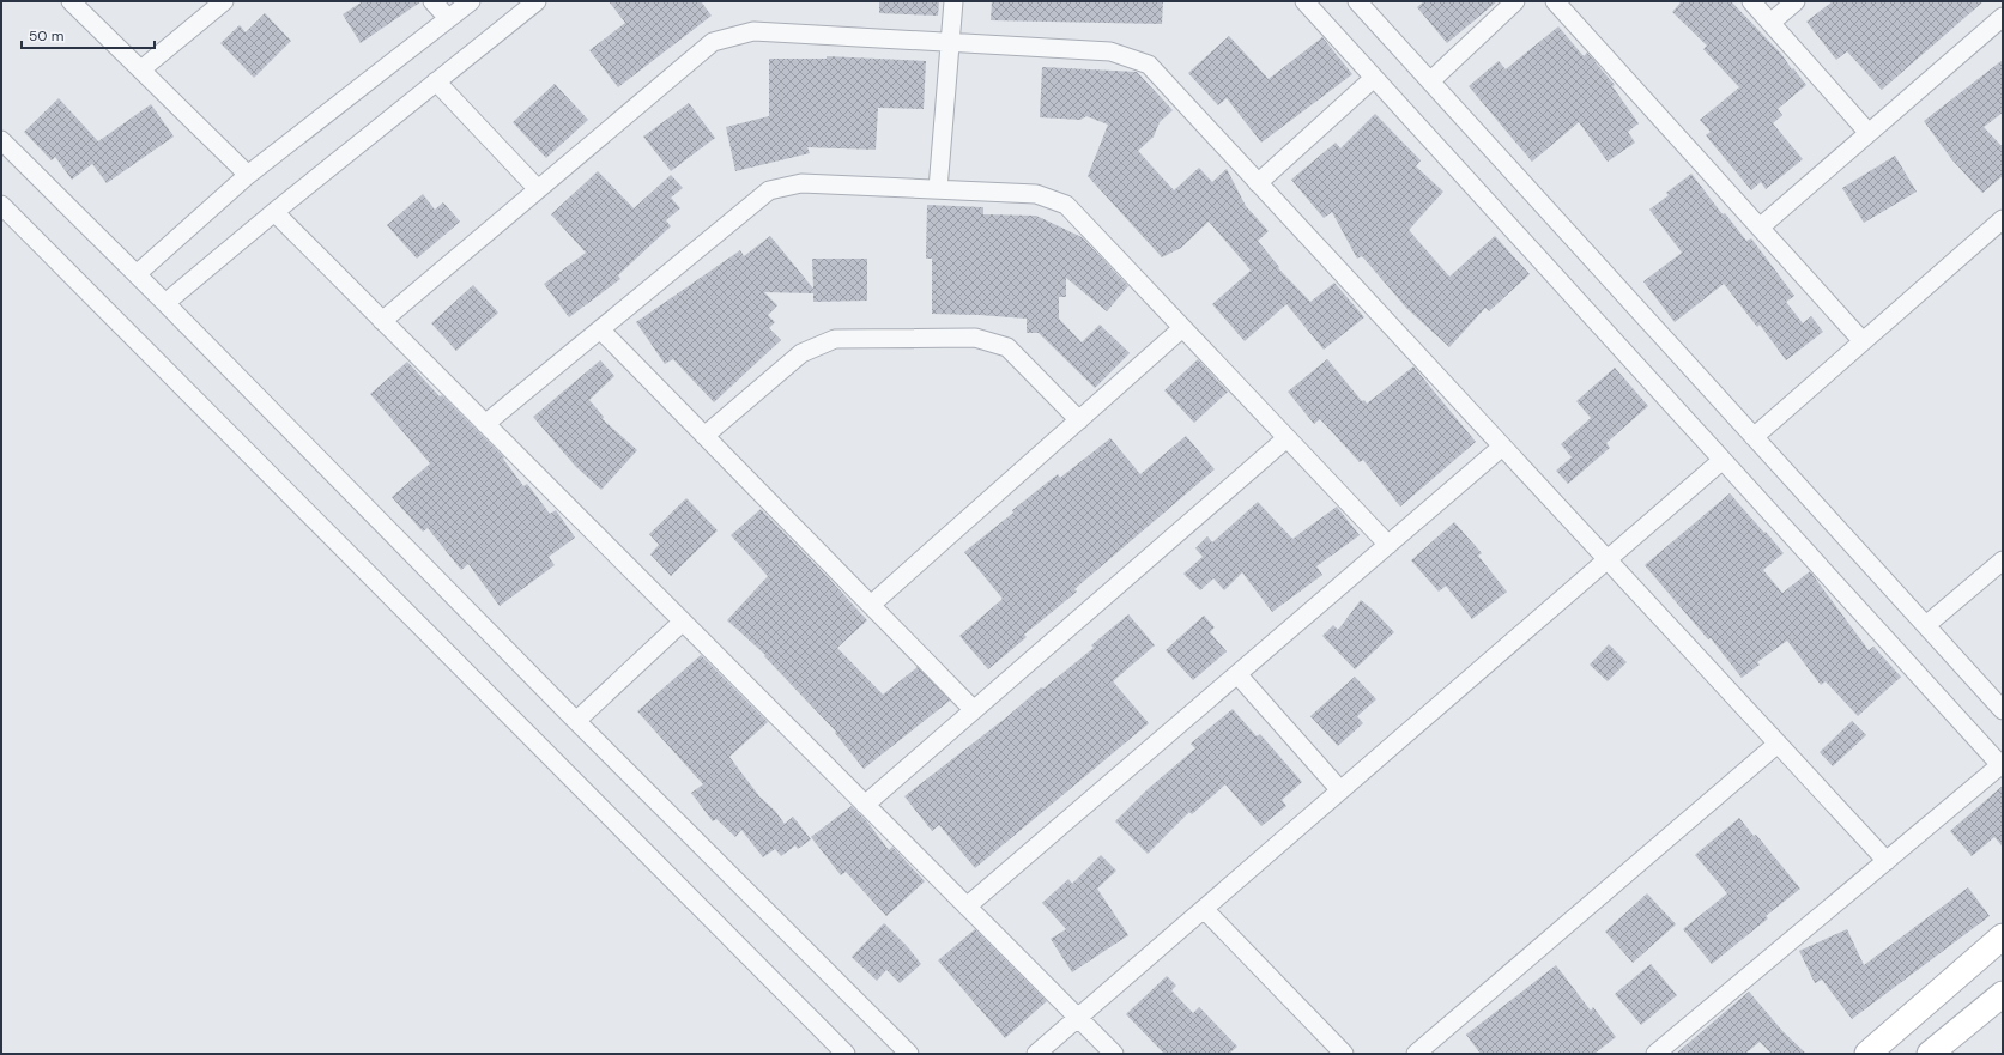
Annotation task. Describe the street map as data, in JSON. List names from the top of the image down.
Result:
{
  "scale_bar": "50 m"
}
